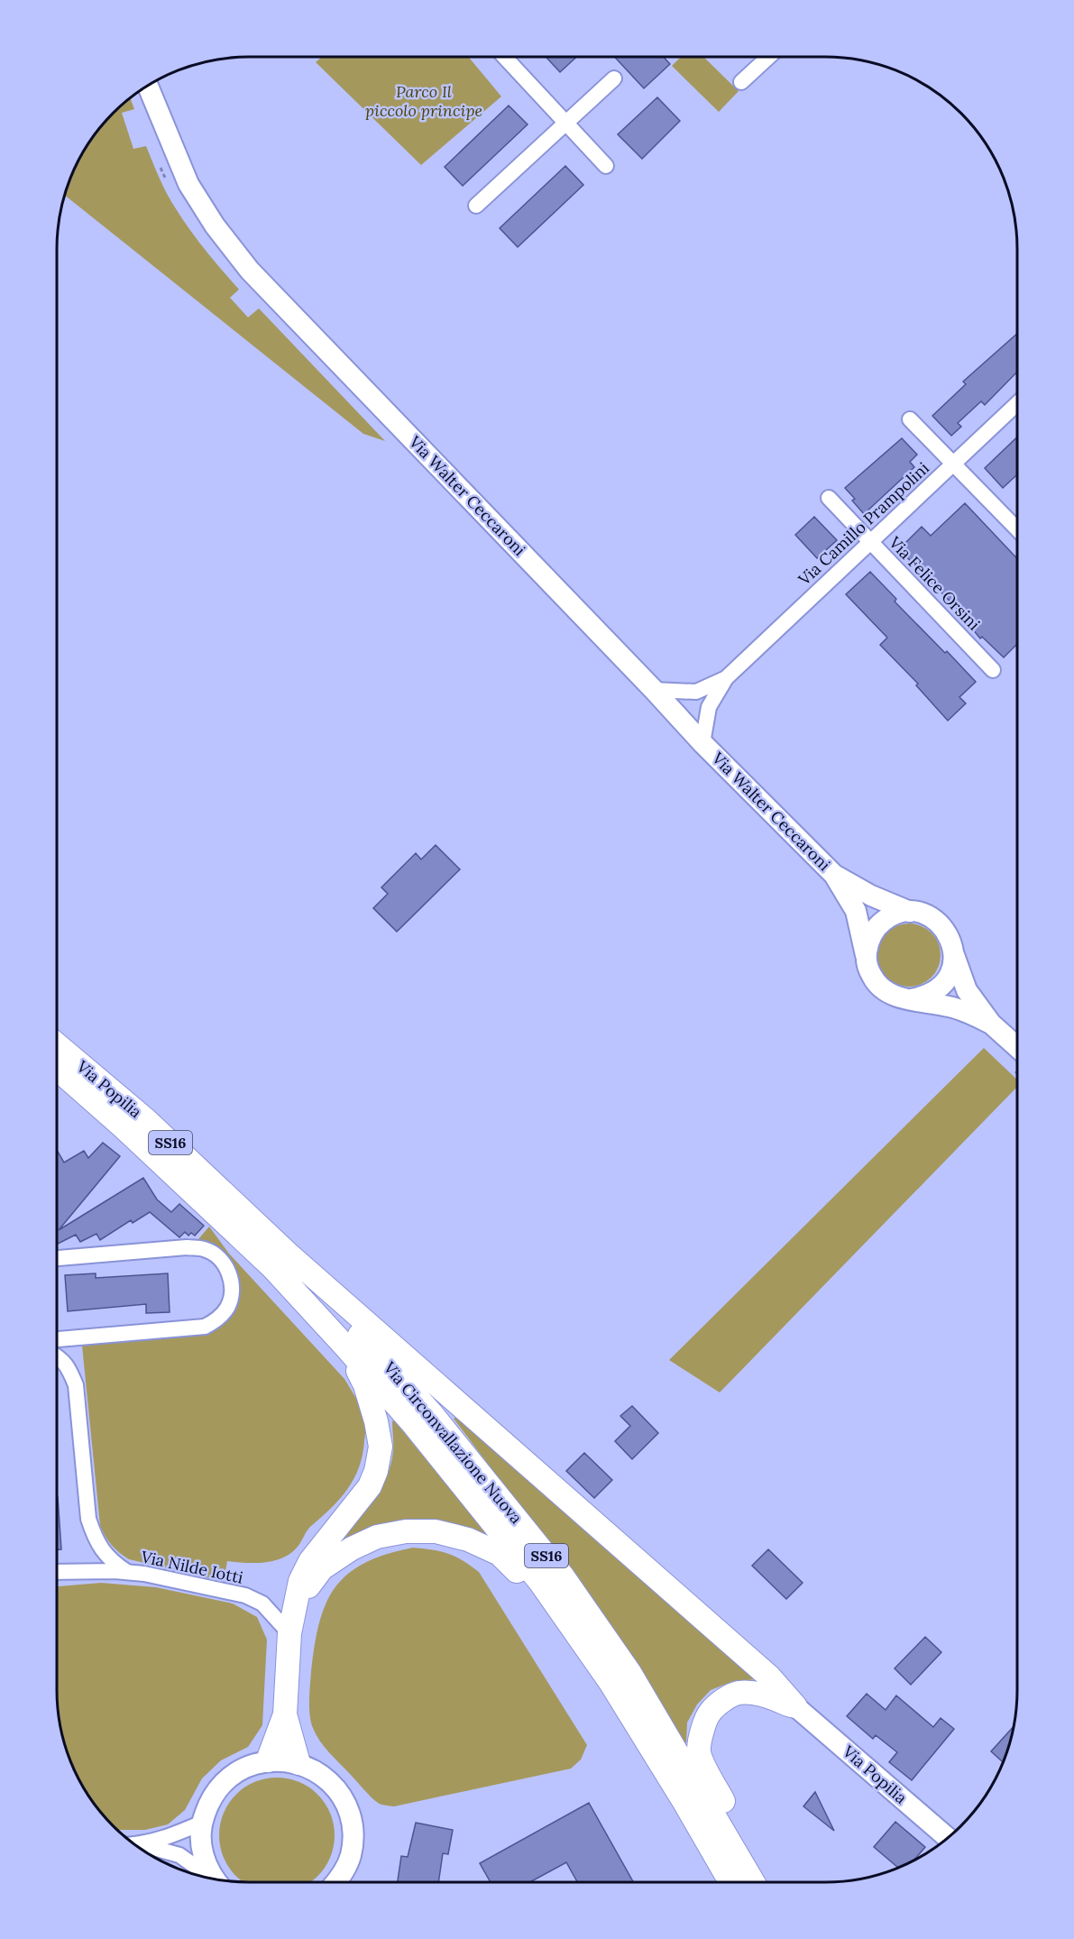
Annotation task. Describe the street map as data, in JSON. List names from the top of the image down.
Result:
{
  "streets": {
    "main road": ["Via Popilia", "SS16", "Via Circonvallazione Nuova"],
    "street": [
      "Via Walter Ceccaroni",
      "Via Camillo Prampolini",
      "Via Felice Orsini",
      "Via Nilde Iotti"
    ]
  },
  "crossings": [
    ["Via Walter Ceccaroni", "Via Camillo Prampolini"],
    ["Via Camillo Prampolini", "Via Felice Orsini"],
    ["Via Popilia", "Via Circonvallazione Nuova"]
  ],
  "parks": ["Parco Il piccolo principe"]
}
